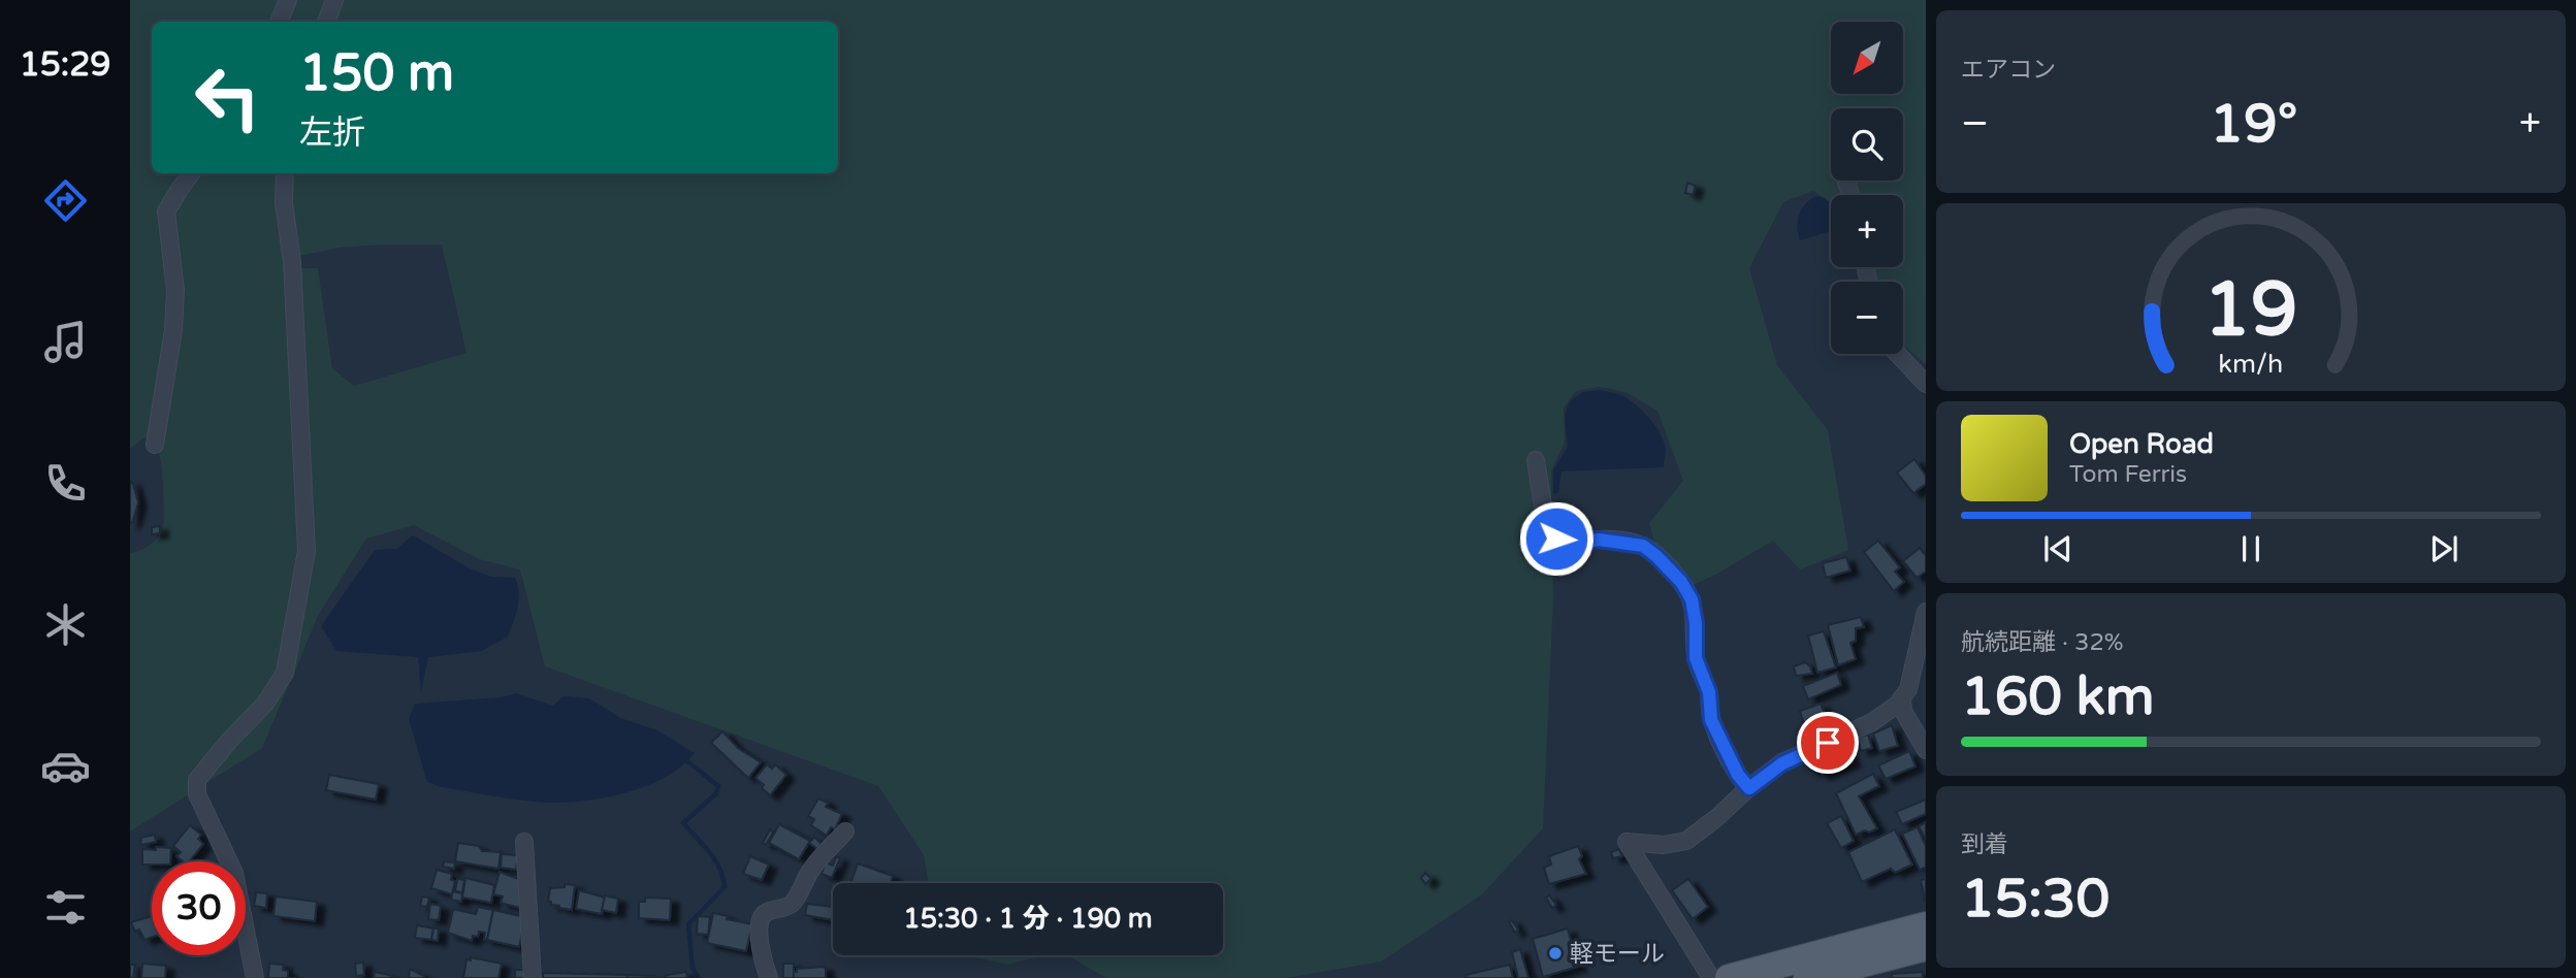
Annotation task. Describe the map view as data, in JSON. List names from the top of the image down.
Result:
{
  "places": ["軽モール"],
  "north": "bottom left",
  "page": {
    "tabs": "15:29",
    "tile": [
      "エアコン",
      ["航続距離 · 32%", "160 km"],
      ["到着", "15:30"]
    ],
    "map_buttons": ["+", "−"],
    "turn": ["150 m", "左折"],
    "heat": ["−", "19°", "+"],
    "song": ["Open Road", "Tom Ferris"],
    "limit": "30",
    "trip": "15:30 · 1 分 · 190 m",
    "gauge": ["19", "km/h"]
  }
}
